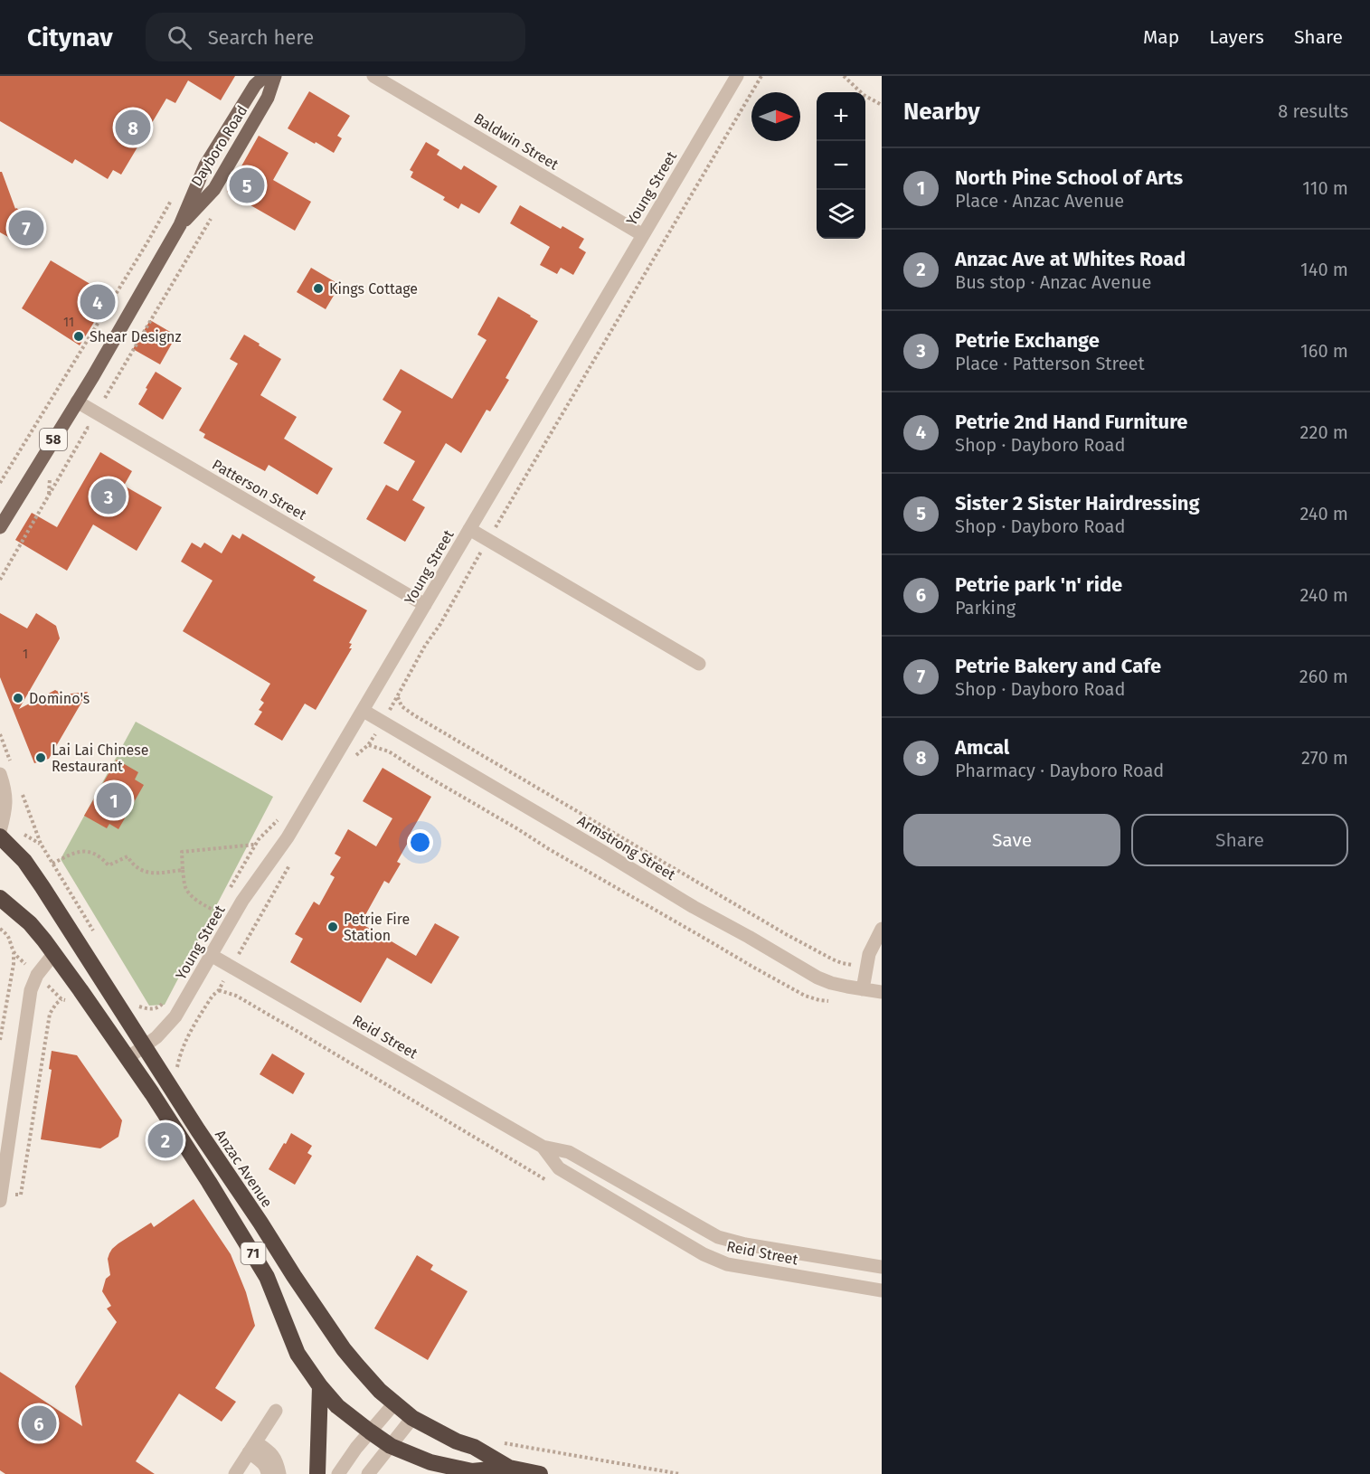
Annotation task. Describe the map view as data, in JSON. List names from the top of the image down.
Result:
{
  "streets": {
    "highway": ["Anzac Avenue", "71"],
    "main road": ["Dayboro Road", "58"],
    "street": [
      "Baldwin Street",
      "Young Street",
      "Patterson Street",
      "Armstrong Street",
      "Reid Street"
    ]
  },
  "crossings": [
    ["Baldwin Street", "Young Street"],
    ["Dayboro Road", "Patterson Street"],
    ["Young Street", "Patterson Street"],
    ["Young Street", "Armstrong Street"],
    ["Young Street", "Reid Street"],
    ["Young Street", "Anzac Avenue"]
  ],
  "places": [
    "Kings Cottage",
    "Shear Designz",
    "Domino's",
    "Lai Lai Chinese Restaurant",
    "Petrie Fire Station"
  ],
  "house_numbers": ["11", "1"],
  "north": "right",
  "page": {
    "header": "Citynav",
    "search": "Search here",
    "nav": ["Map", "Layers", "Share"],
    "heading": ["Nearby", "8 results"],
    "map_buttons": ["+", "−"],
    "pins": [
      "8",
      "5",
      "7",
      "4",
      "3",
      "1",
      "2",
      "6"
    ],
    "list": [
      {
        "mark": "1",
        "name": "North Pine School of Arts",
        "note": "Place · Anzac Avenue",
        "value": "110 m"
      },
      {
        "mark": "2",
        "name": "Anzac Ave at Whites Road",
        "note": "Bus stop · Anzac Avenue",
        "value": "140 m"
      },
      {
        "mark": "3",
        "name": "Petrie Exchange",
        "note": "Place · Patterson Street",
        "value": "160 m"
      },
      {
        "mark": "4",
        "name": "Petrie 2nd Hand Furniture",
        "note": "Shop · Dayboro Road",
        "value": "220 m"
      },
      {
        "mark": "5",
        "name": "Sister 2 Sister Hairdressing",
        "note": "Shop · Dayboro Road",
        "value": "240 m"
      },
      {
        "mark": "6",
        "name": "Petrie park 'n' ride",
        "note": "Parking",
        "value": "240 m"
      },
      {
        "mark": "7",
        "name": "Petrie Bakery and Cafe",
        "note": "Shop · Dayboro Road",
        "value": "260 m"
      },
      {
        "mark": "8",
        "name": "Amcal",
        "note": "Pharmacy · Dayboro Road",
        "value": "270 m"
      }
    ],
    "buttons": ["Save", "Share"]
  }
}
